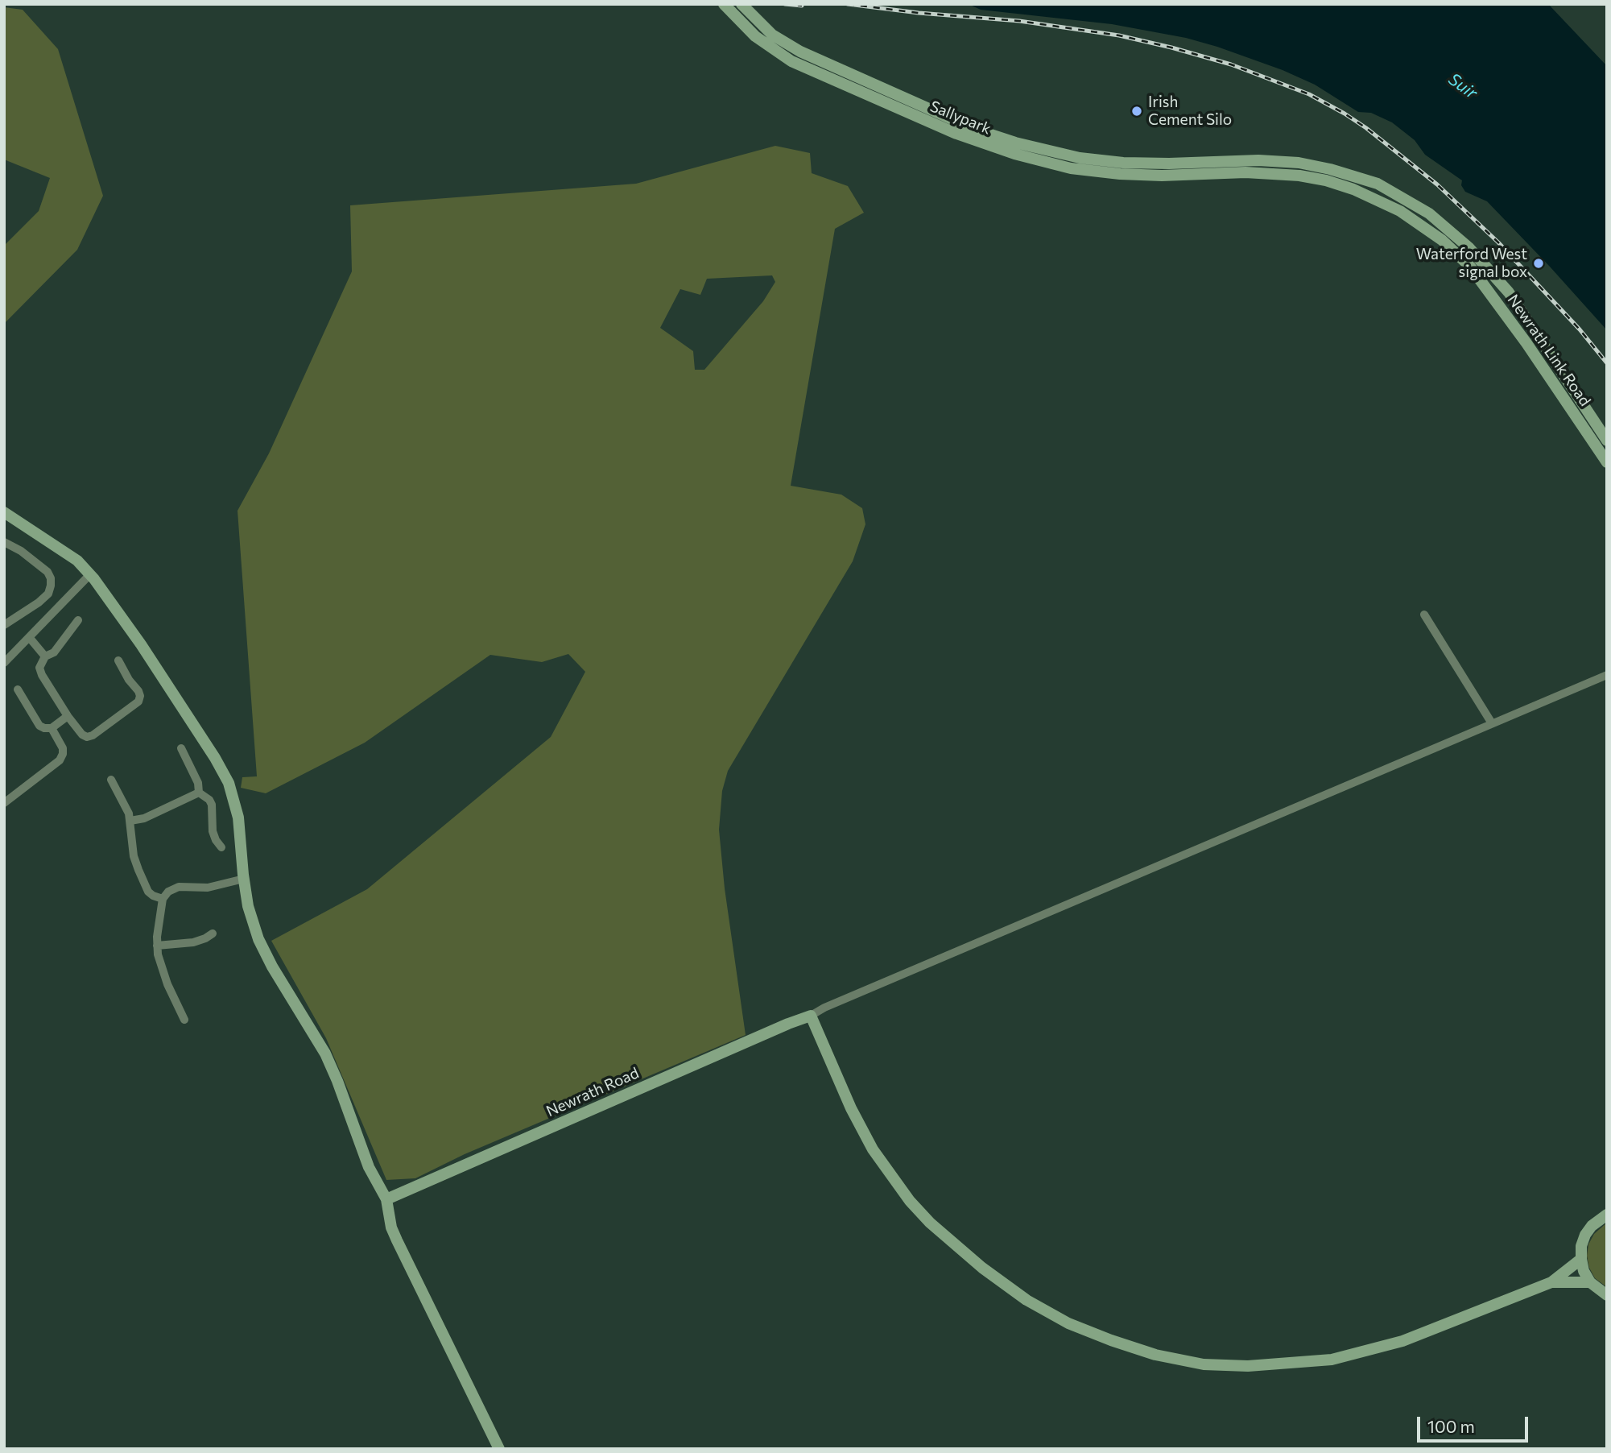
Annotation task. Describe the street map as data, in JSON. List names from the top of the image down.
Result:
{
  "streets": {
    "street": ["Sallypark", "Newrath Link Road", "Newrath Road"]
  },
  "crossings": [
    ["Sallypark", "Newrath Link Road"]
  ],
  "water": ["Suir"],
  "places": ["Irish Cement Silo", "Waterford West signal box"],
  "scale_bar": "100 m"
}
